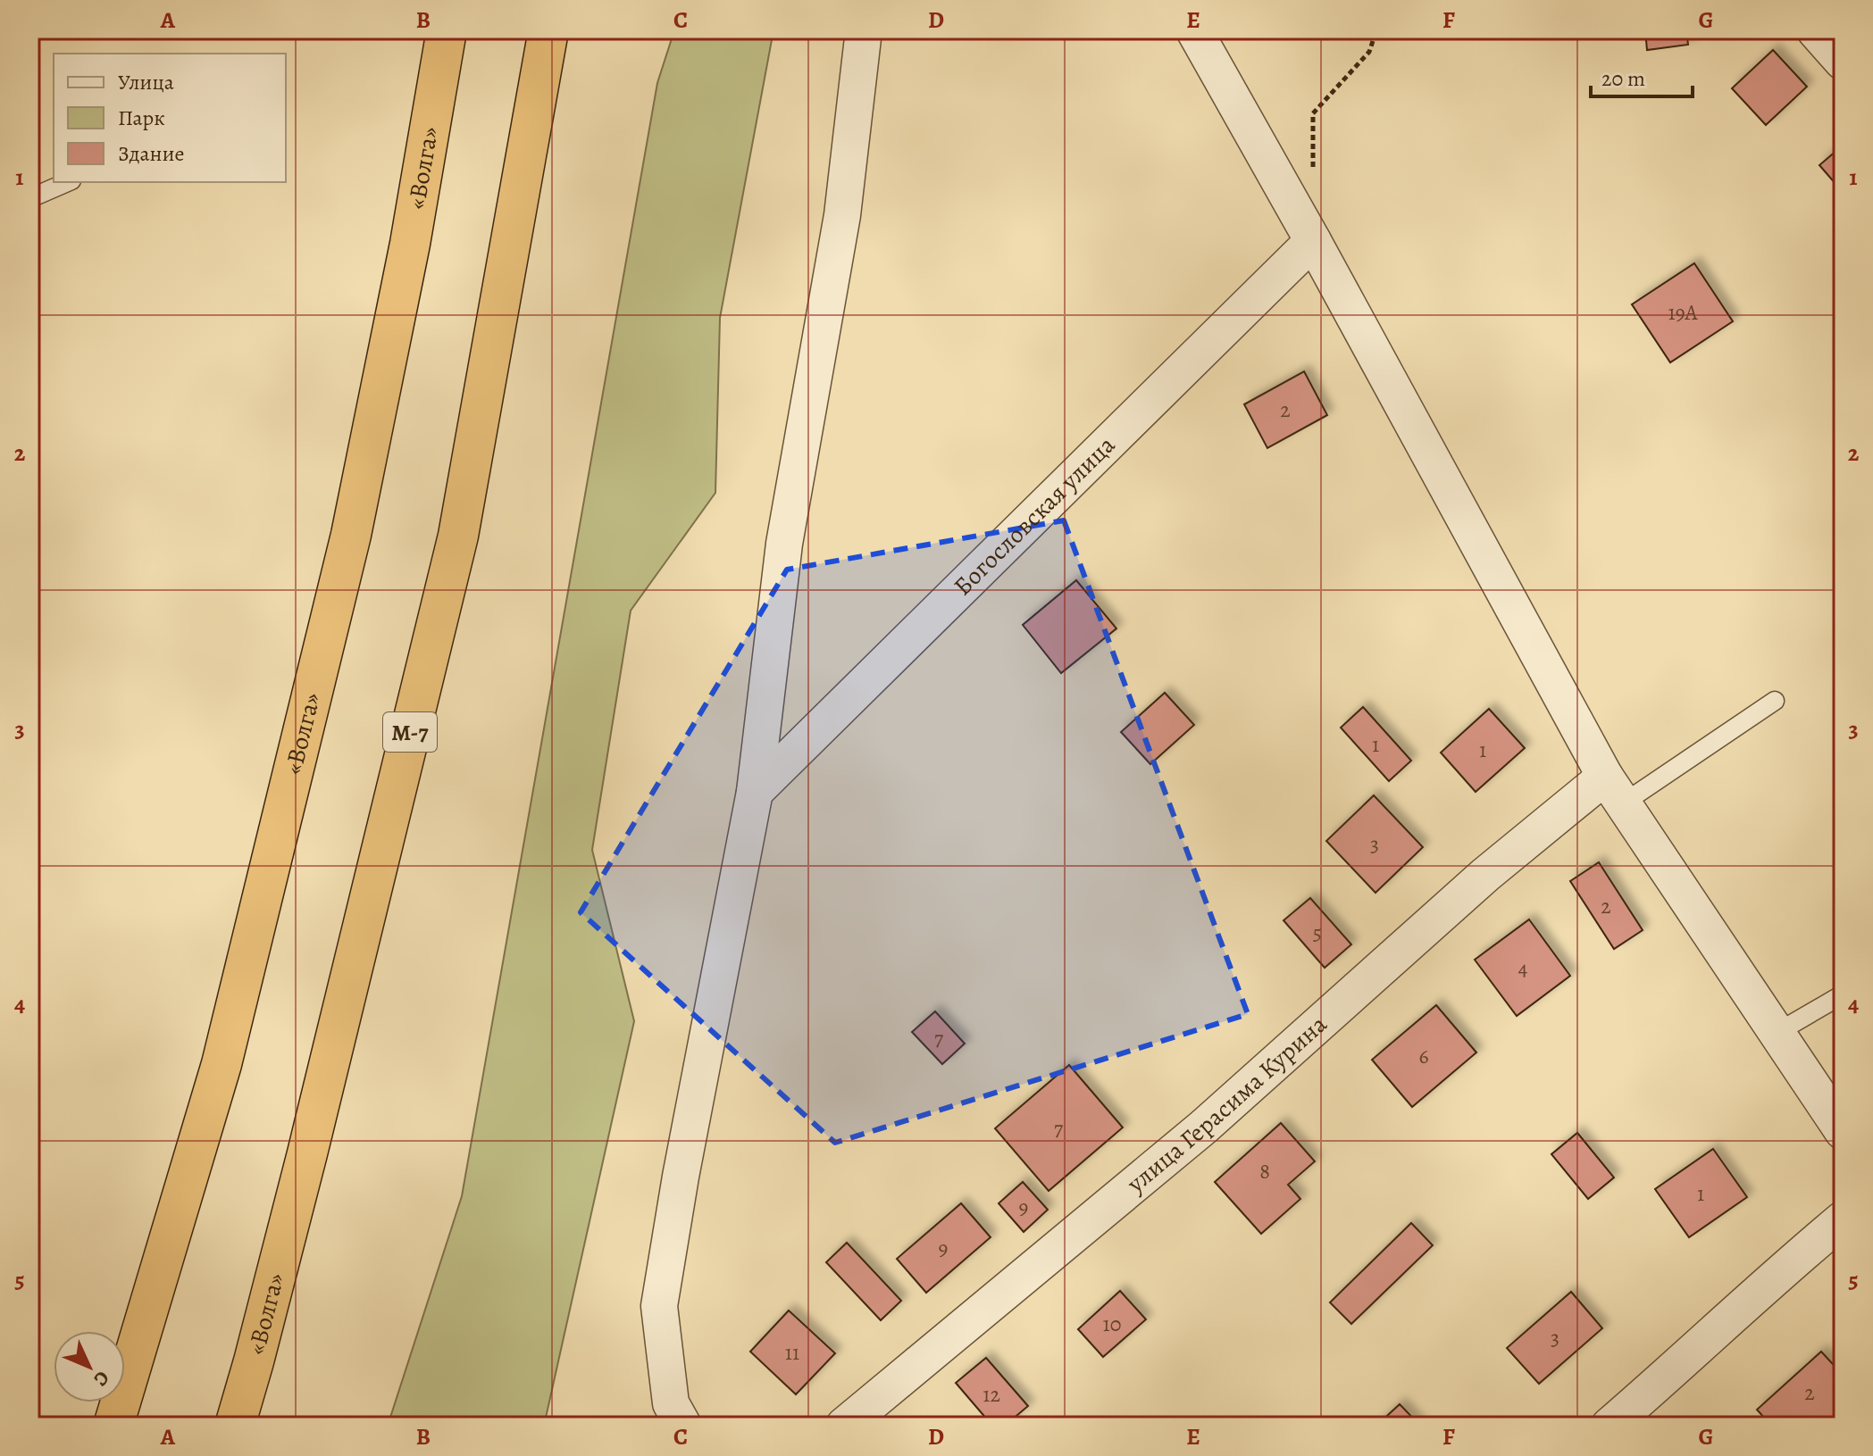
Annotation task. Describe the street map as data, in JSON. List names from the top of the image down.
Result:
{
  "streets": {
    "highway": ["«Волга»", "М-7"],
    "street": ["Богословская улица", "улица Герасима Курина"]
  },
  "house_numbers": [
    "19А",
    "2",
    "1",
    "1",
    "3",
    "2",
    "5",
    "4",
    "7",
    "6",
    "7",
    "8",
    "1",
    "9",
    "9",
    "10",
    "3",
    "11",
    "2",
    "12"
  ],
  "legend": ["Улица", "Парк", "Здание"],
  "scale_bar": "20 m",
  "north": "bottom right",
  "grid": {
    "columns": [
      "A",
      "B",
      "C",
      "D",
      "E",
      "F",
      "G"
    ],
    "rows": [
      "1",
      "2",
      "3",
      "4",
      "5"
    ]
  }
}
